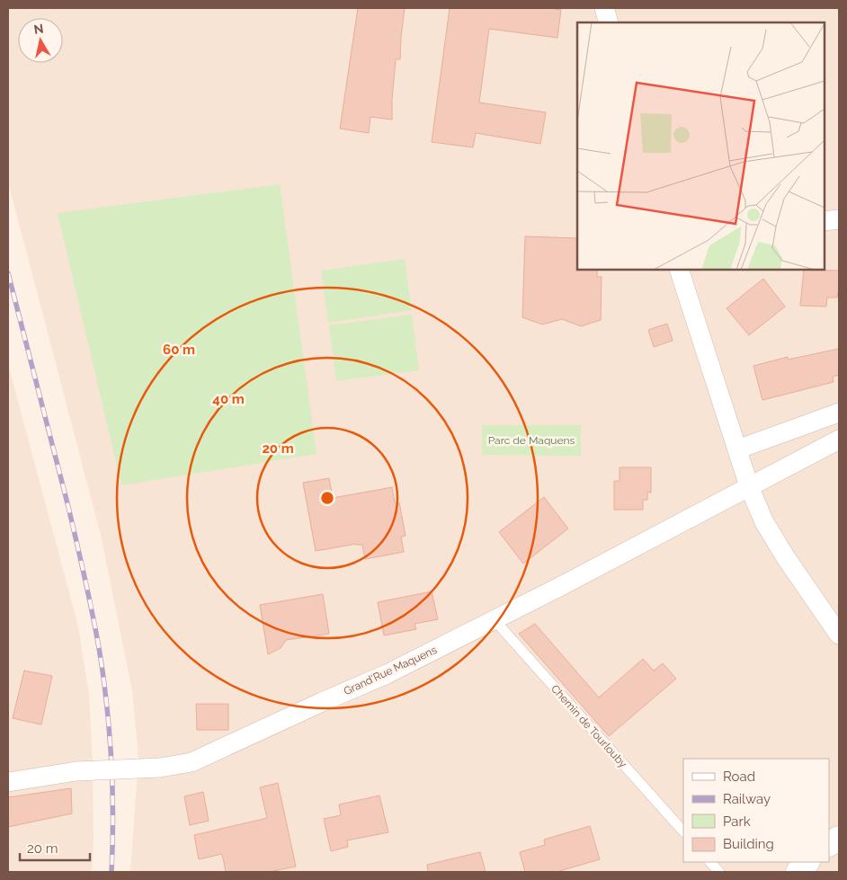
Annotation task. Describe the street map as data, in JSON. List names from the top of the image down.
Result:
{
  "streets": {
    "street": ["Grand'Rue Maquens"],
    "lane": ["Chemin de Tourlouby"]
  },
  "crossings": [
    ["Grand'Rue Maquens", "Chemin de Tourlouby"]
  ],
  "parks": ["Parc de Maquens"],
  "legend": [
    "Road",
    "Railway",
    "Park",
    "Building"
  ],
  "scale_bar": "20 m",
  "north": "top",
  "rings": ["60 m", "40 m", "20 m"]
}
